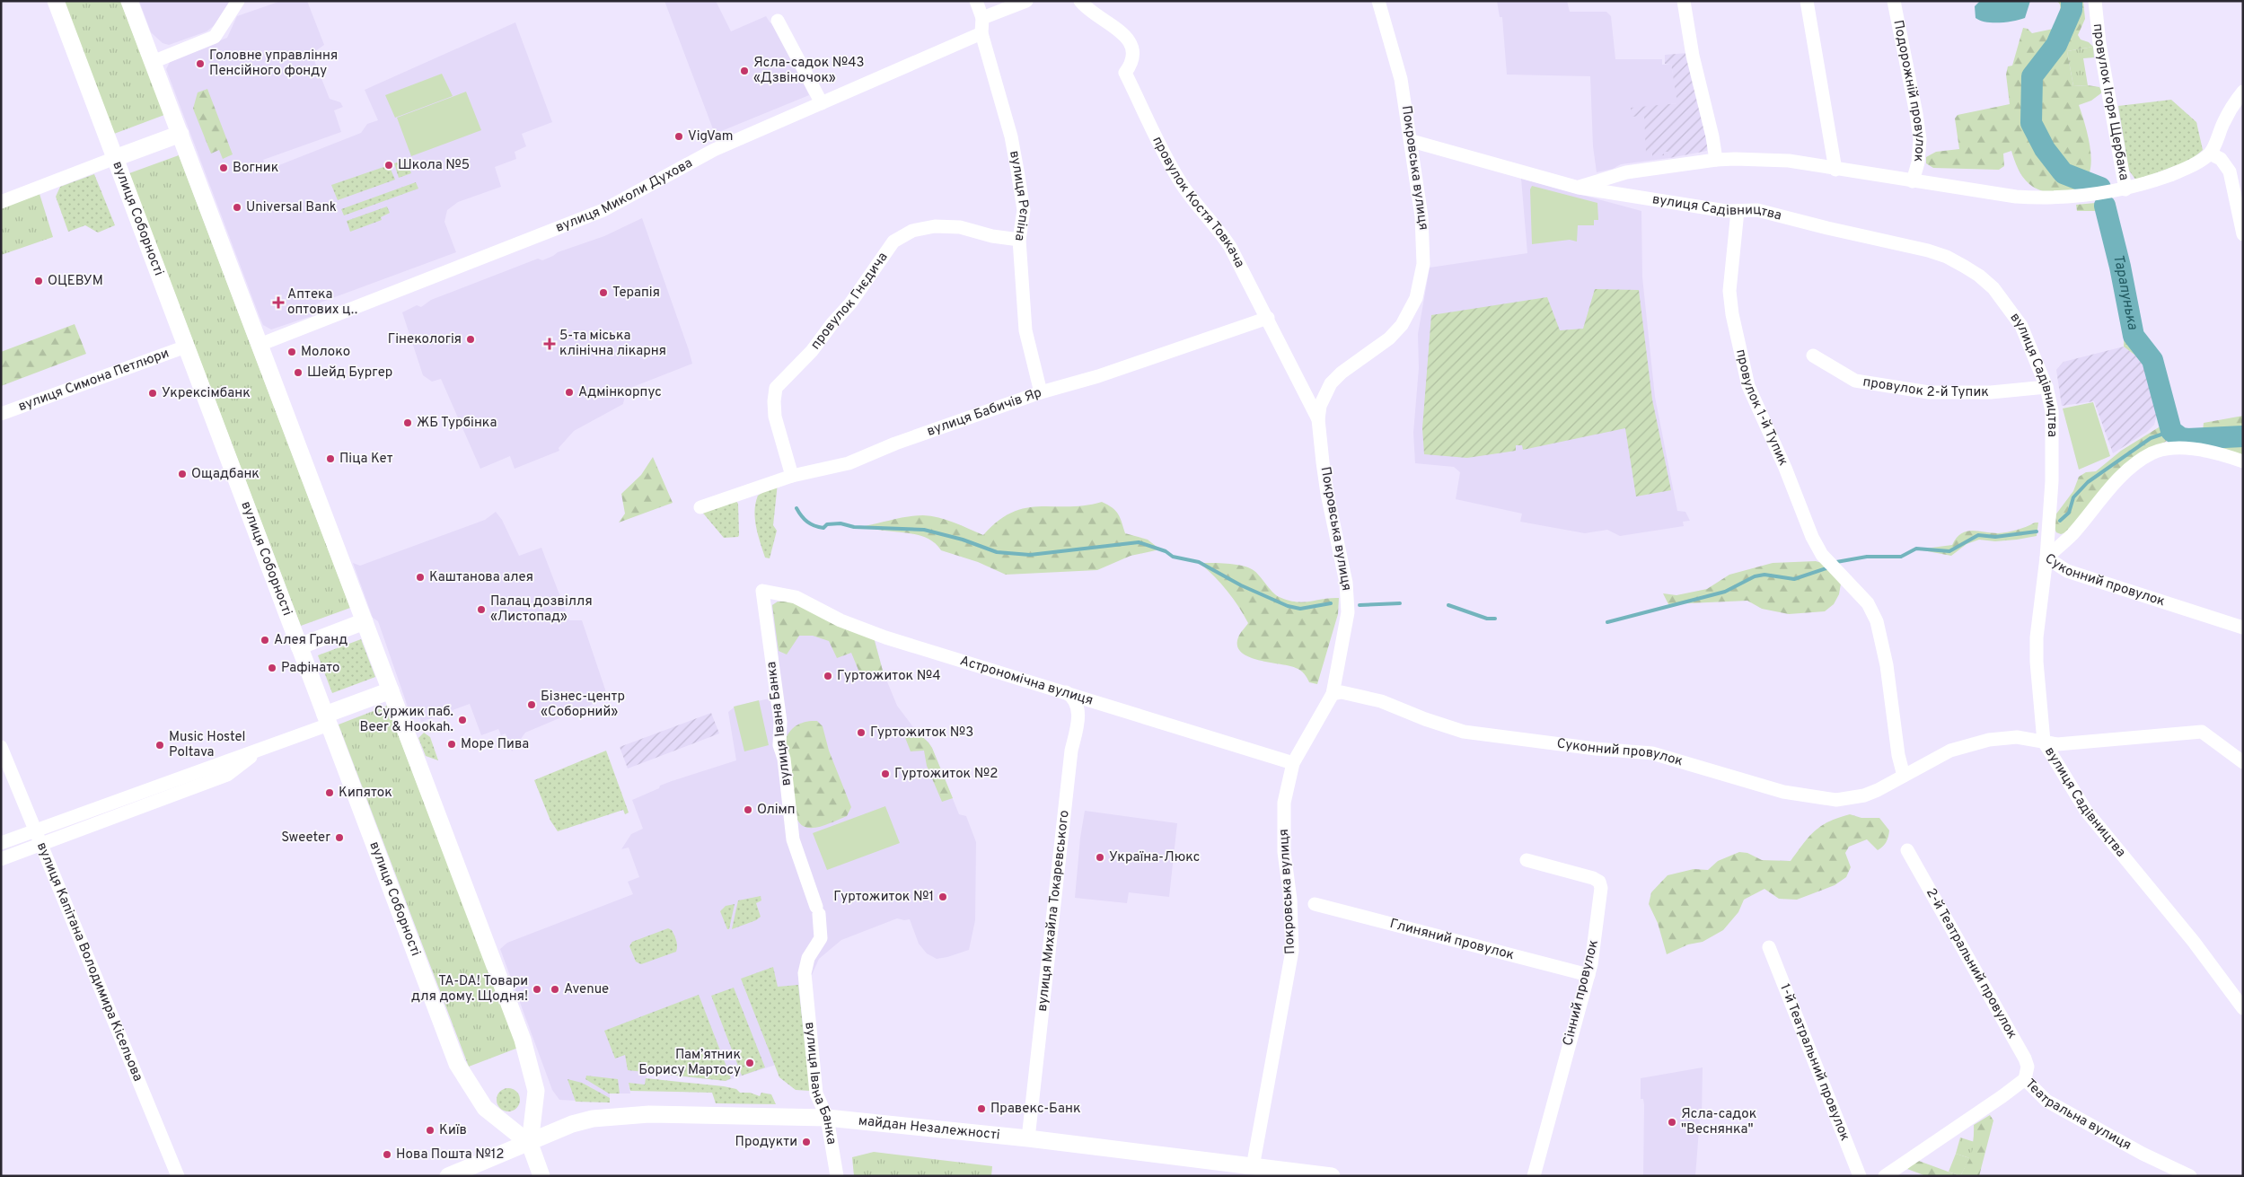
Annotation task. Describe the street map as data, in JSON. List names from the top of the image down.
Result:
{
  "streets": {
    "main road": ["вулиця Соборності", "майдан Незалежності"],
    "street": [
      "Подорожній провулок",
      "провулок Ігоря Щербака",
      "Покровська вулиця",
      "вулиця Миколи Духова",
      "вулиця Рєпіна",
      "провулок Костя Товкача",
      "вулиця Садівництва",
      "провулок Гнєдича",
      "вулиця Симона Петлюри",
      "провулок 2-й Тупик",
      "провулок 1-й Тупик",
      "вулиця Бабичів Яр",
      "Суконний провулок",
      "Астрономічна вулиця",
      "вулиця Івана Банка",
      "вулиця Михайла Токаревського",
      "Глиняний провулок",
      "вулиця Капітана Володимира Кісельова",
      "2-й Театральний провулок",
      "Сінний провулок",
      "1-й Театральний провулок",
      "Театральна вулиця"
    ]
  },
  "crossings": [
    ["Покровська вулиця", "провулок Костя Товкача"],
    ["Покровська вулиця", "вулиця Садівництва"],
    ["Покровська вулиця", "Суконний провулок"],
    ["Покровська вулиця", "Астрономічна вулиця"],
    ["Покровська вулиця", "майдан Незалежності"],
    ["вулиця Миколи Духова", "вулиця Рєпіна"],
    ["вулиця Рєпіна", "провулок Гнєдича"],
    ["вулиця Рєпіна", "вулиця Бабичів Яр"],
    ["провулок Костя Товкача", "вулиця Бабичів Яр"],
    ["вулиця Садівництва", "провулок 2-й Тупик"],
    ["вулиця Садівництва", "провулок 1-й Тупик"],
    ["вулиця Садівництва", "Суконний провулок"],
    ["вулиця Соборності", "вулиця Симона Петлюри"],
    ["вулиця Соборності", "майдан Незалежності"],
    ["провулок Гнєдича", "вулиця Бабичів Яр"],
    ["провулок 1-й Тупик", "Суконний провулок"],
    ["Астрономічна вулиця", "вулиця Івана Банка"],
    ["вулиця Івана Банка", "майдан Незалежності"],
    ["вулиця Михайла Токаревського", "майдан Незалежності"],
    ["Глиняний провулок", "Сінний провулок"],
    ["2-й Театральний провулок", "Театральна вулиця"]
  ],
  "water": ["Тарапунька"],
  "places": {
    "other": [
      "Головне управління Пенсійного фонду",
      "Ясла-садок №43 «Дзвіночок»",
      "VigVam",
      "Школа №5",
      "Вогник",
      "Universal Bank",
      "ОЦЕВУМ",
      "Терапія",
      "Гінекологія",
      "Молоко",
      "Шейд Бургер",
      "Адмінкорпус",
      "Укрексімбанк",
      "ЖБ Турбінка",
      "Піца Кет",
      "Ощадбанк",
      "Каштанова алея",
      "Палац дозвілля «Листопад»",
      "Алея Гранд",
      "Рафінато",
      "Гуртожиток №4",
      "Бізнес-центр «Соборний»",
      "Суржик паб. Beer & Hookah.",
      "Гуртожиток №3",
      "Море Пива",
      "Music Hostel Poltava",
      "Гуртожиток №2",
      "Кипяток",
      "Олімп",
      "Sweeter",
      "Україна-Люкс",
      "Гуртожиток №1",
      "TA-DA! Товари для дому. Щодня!",
      "Avenue",
      "Пам’ятник Борису Мартосу",
      "Правекс-Банк",
      "Ясла-садок \"Веснянка\"",
      "Київ",
      "Продукти",
      "Нова Пошта №12"
    ],
    "health": ["Аптека оптових ц‥", "5-та міська клінічна лікарня"]
  }
}
